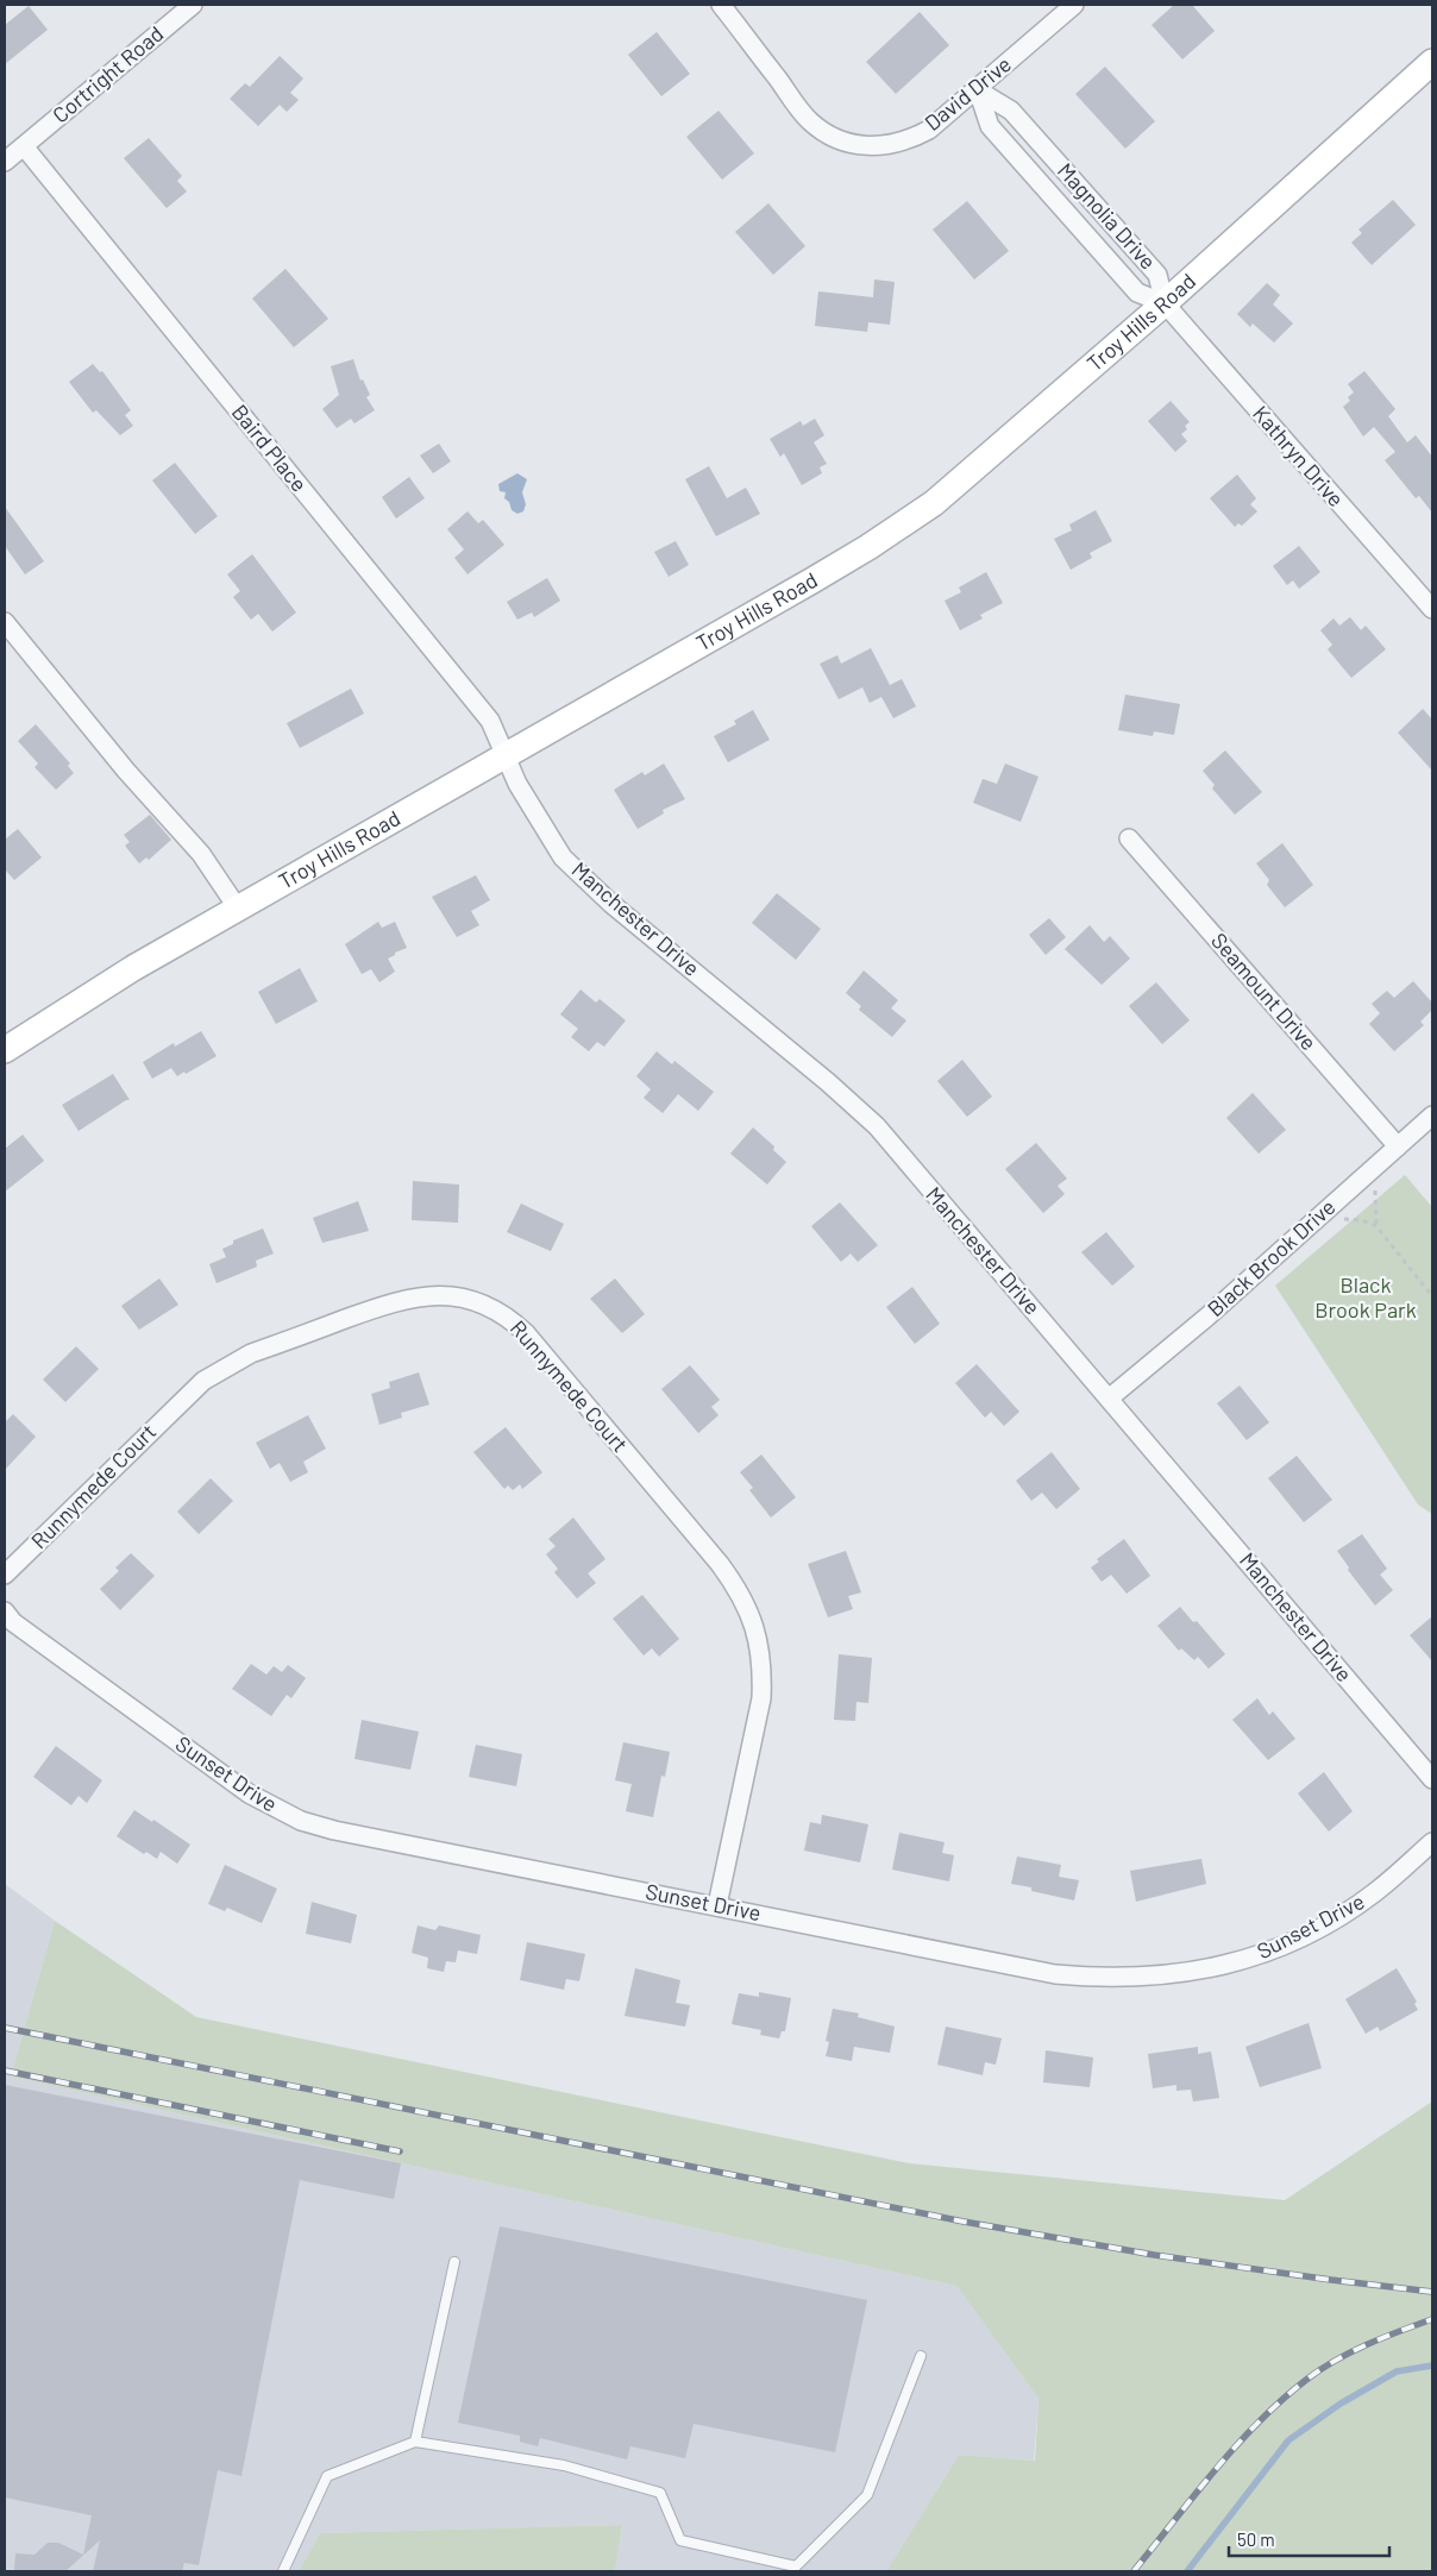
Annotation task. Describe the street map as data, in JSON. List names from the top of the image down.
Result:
{
  "streets": {
    "main road": ["Troy Hills Road"],
    "street": [
      "Cortright Road",
      "David Drive",
      "Magnolia Drive",
      "Baird Place",
      "Kathryn Drive",
      "Manchester Drive",
      "Seamount Drive",
      "Black Brook Drive",
      "Runnymede Court",
      "Sunset Drive"
    ]
  },
  "crossings": [
    ["Cortright Road", "Baird Place"],
    ["David Drive", "Magnolia Drive"],
    ["Magnolia Drive", "Troy Hills Road"],
    ["Magnolia Drive", "Kathryn Drive"],
    ["Troy Hills Road", "Baird Place"],
    ["Troy Hills Road", "Kathryn Drive"],
    ["Troy Hills Road", "Manchester Drive"],
    ["Baird Place", "Manchester Drive"],
    ["Manchester Drive", "Black Brook Drive"],
    ["Seamount Drive", "Black Brook Drive"],
    ["Runnymede Court", "Sunset Drive"]
  ],
  "parks": ["Black Brook Park"],
  "scale_bar": "50 m"
}
